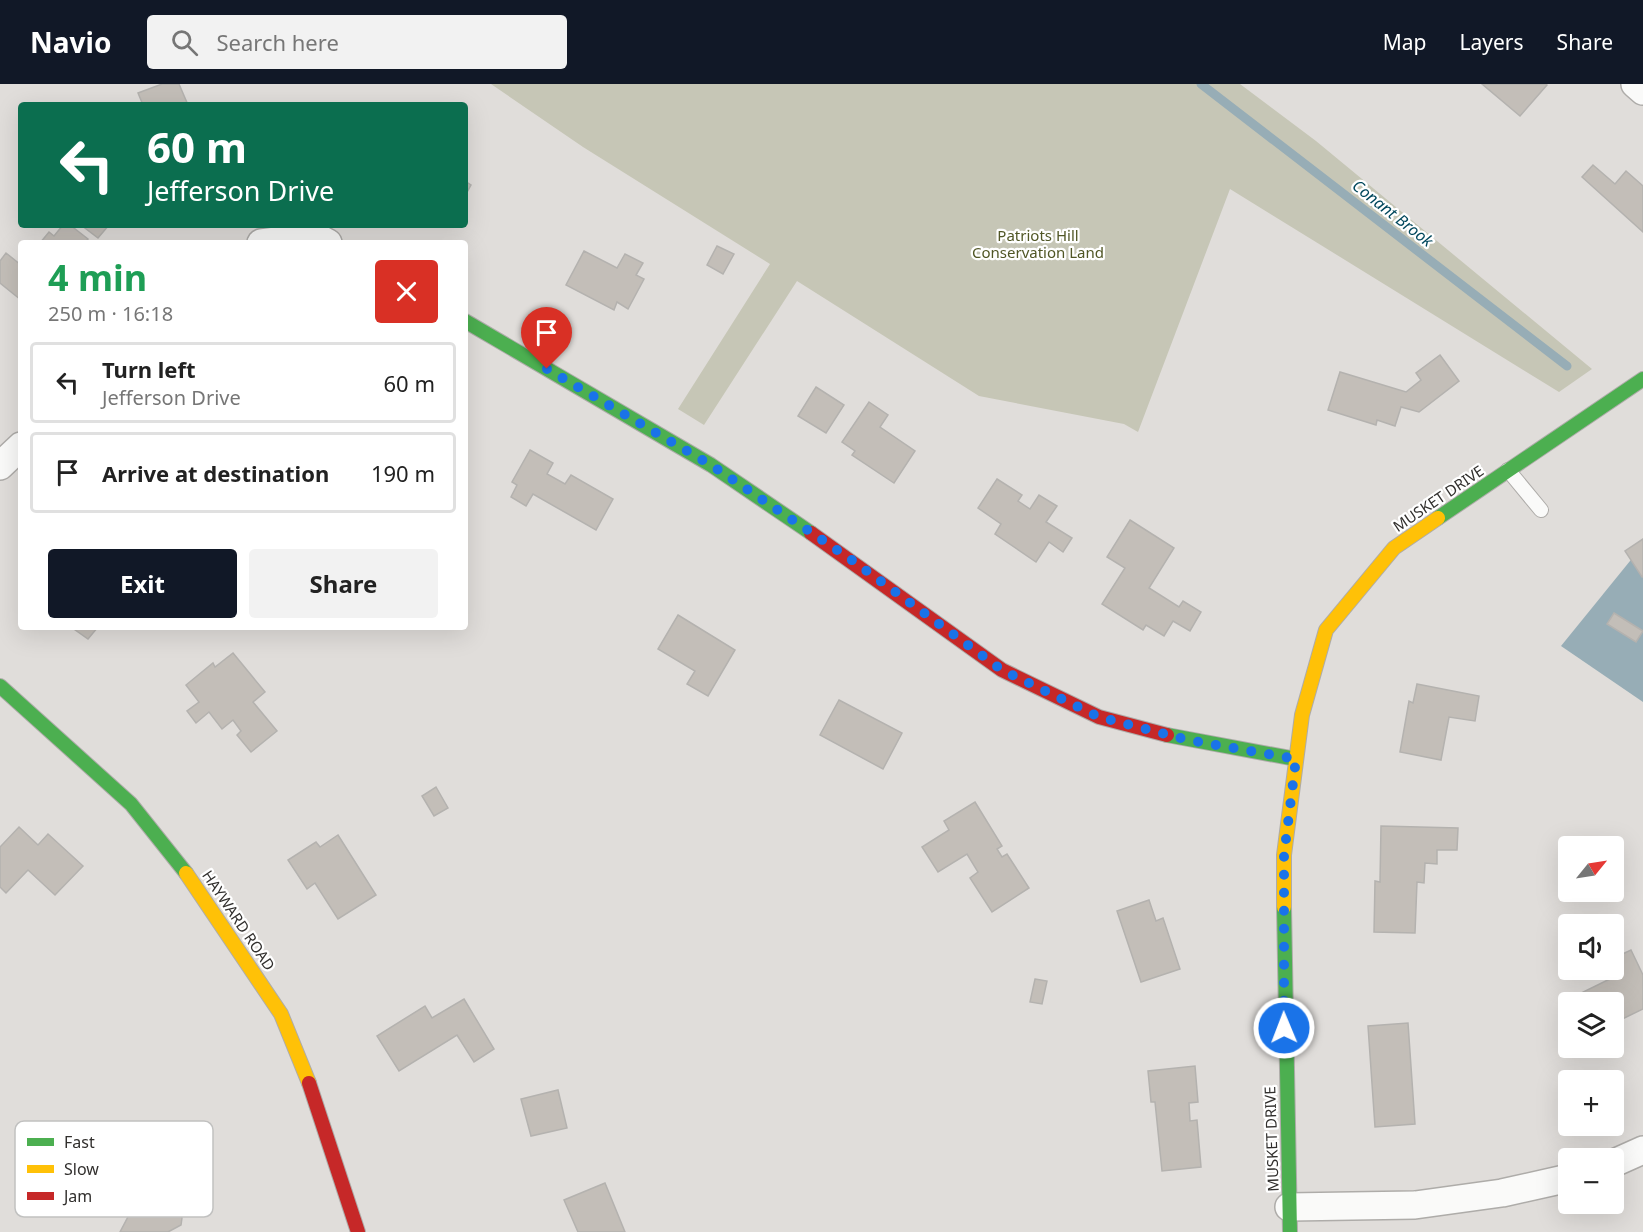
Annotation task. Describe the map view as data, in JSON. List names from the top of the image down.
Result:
{
  "streets": {
    "street": ["MUSKET DRIVE", "HAYWARD ROAD"]
  },
  "water": ["Conant Brook"],
  "parks": ["Patriots Hill Conservation Land"],
  "legend": ["Fast", "Slow", "Jam"],
  "north": "top right",
  "page": {
    "header": "Navio",
    "search": "Search here",
    "nav": ["Map", "Layers", "Share"],
    "turn": ["60 m", "Jefferson Drive"],
    "heading": ["4 min", "250 m · 16:18"],
    "list": [
      {
        "name": "Turn left",
        "note": "Jefferson Drive",
        "value": "60 m"
      },
      {
        "name": "Arrive at destination",
        "value": "190 m"
      }
    ],
    "buttons": ["Exit", "Share"],
    "map_buttons": ["+", "−"]
  }
}
